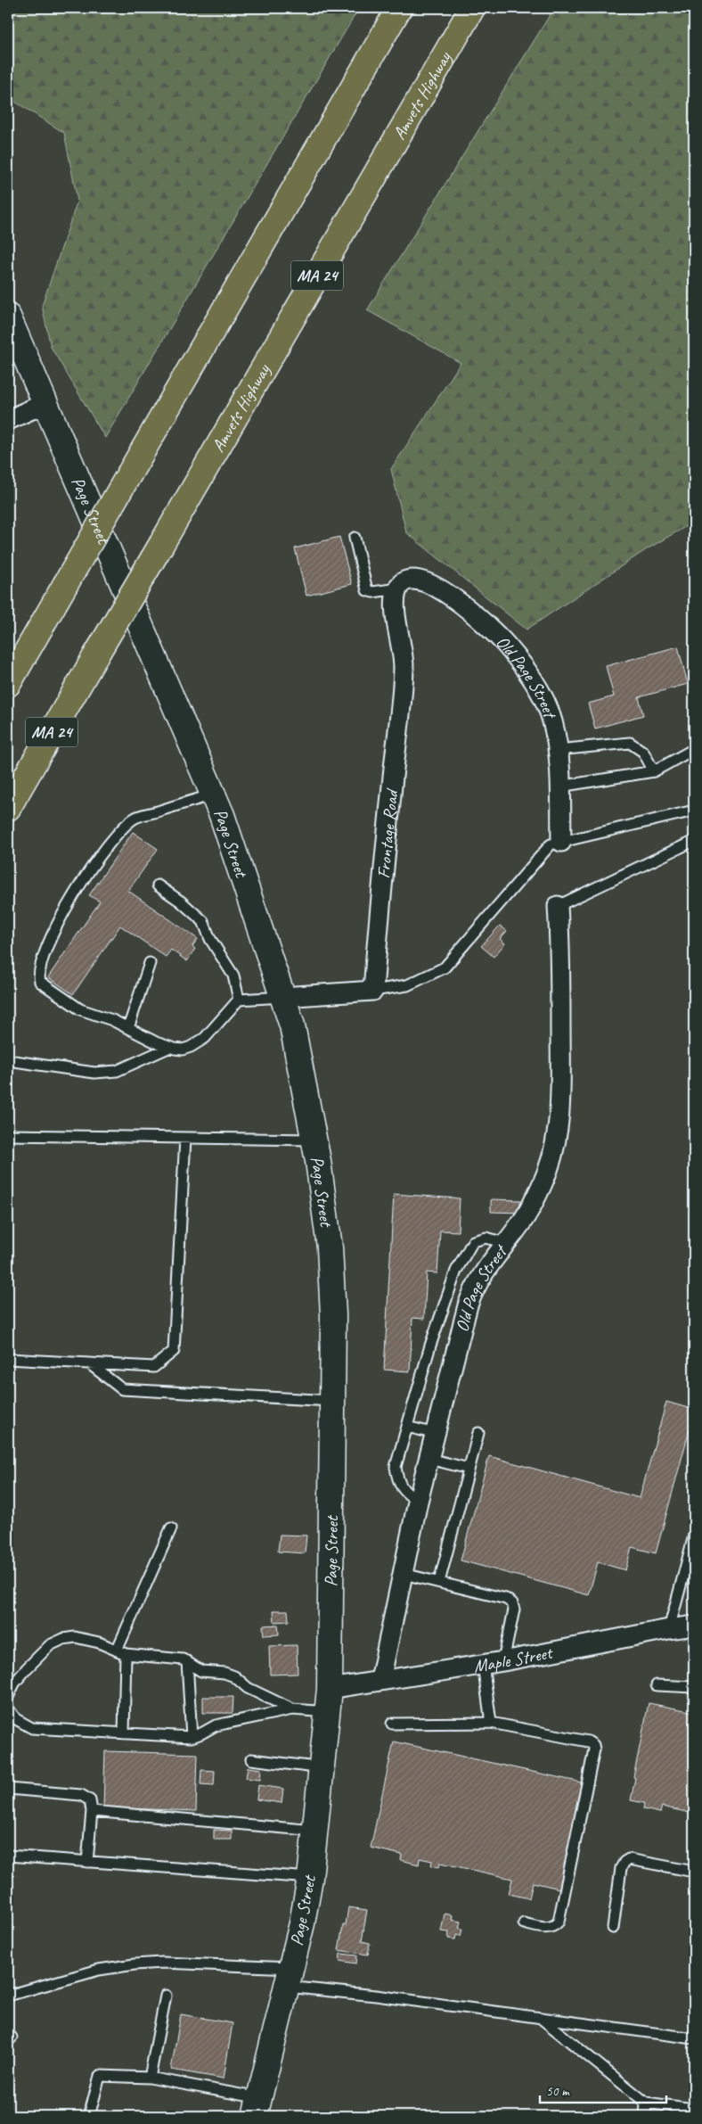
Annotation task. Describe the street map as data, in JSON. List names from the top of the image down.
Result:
{
  "streets": {
    "highway": ["Amvets Highway", "MA 24"],
    "main road": ["Page Street"],
    "street": ["Old Page Street", "Frontage Road", "Maple Street"]
  },
  "crossings": [
    ["Page Street", "Maple Street"],
    ["Old Page Street", "Frontage Road"],
    ["Old Page Street", "Maple Street"]
  ],
  "scale_bar": "50 m"
}
